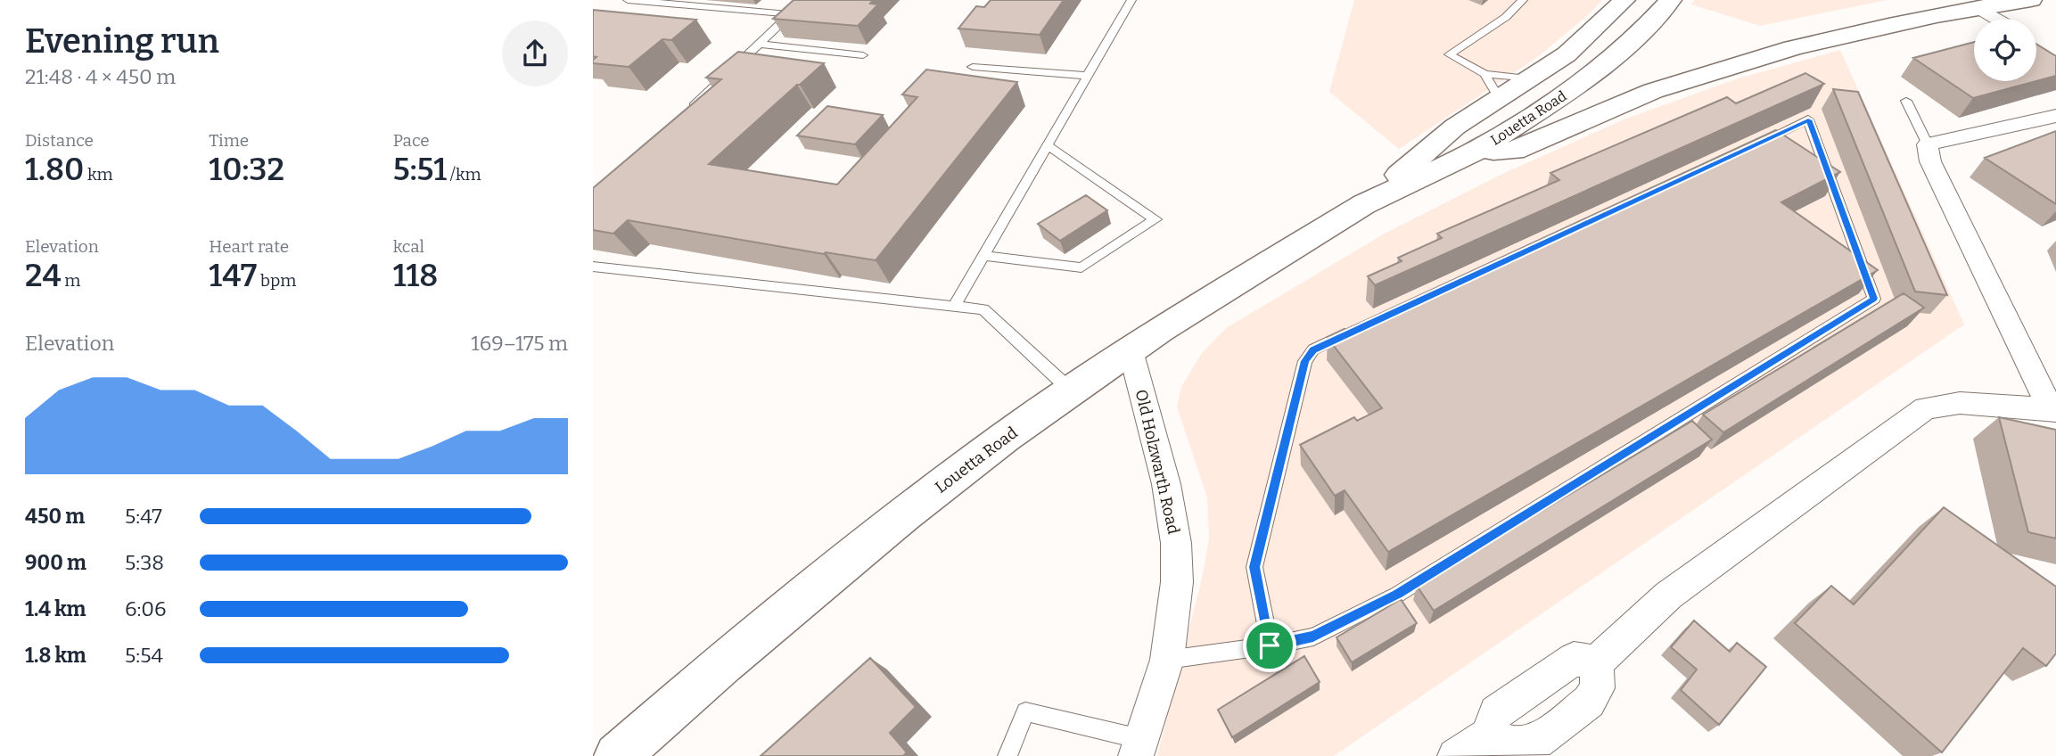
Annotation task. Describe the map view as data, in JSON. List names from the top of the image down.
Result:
{
  "streets": {
    "main road": ["Louetta Road"],
    "street": ["Old Holzwarth Road"]
  },
  "crossings": [
    ["Louetta Road", "Old Holzwarth Road"]
  ],
  "page": {
    "heading": ["Evening run", "21:48 · 4 × 450 m"],
    "stats": [
      ["Distance", "1.80 km"],
      ["Time", "10:32"],
      ["Pace", "5:51 /km"],
      ["Elevation", "24 m"],
      ["Heart rate", "147 bpm"],
      ["kcal", "118"]
    ],
    "chart": ["Elevation", "169–175 m"],
    "list": [
      {
        "name": "450 m",
        "note": "5:47"
      },
      {
        "name": "900 m",
        "note": "5:38"
      },
      {
        "name": "1.4 km",
        "note": "6:06"
      },
      {
        "name": "1.8 km",
        "note": "5:54"
      }
    ]
  }
}
